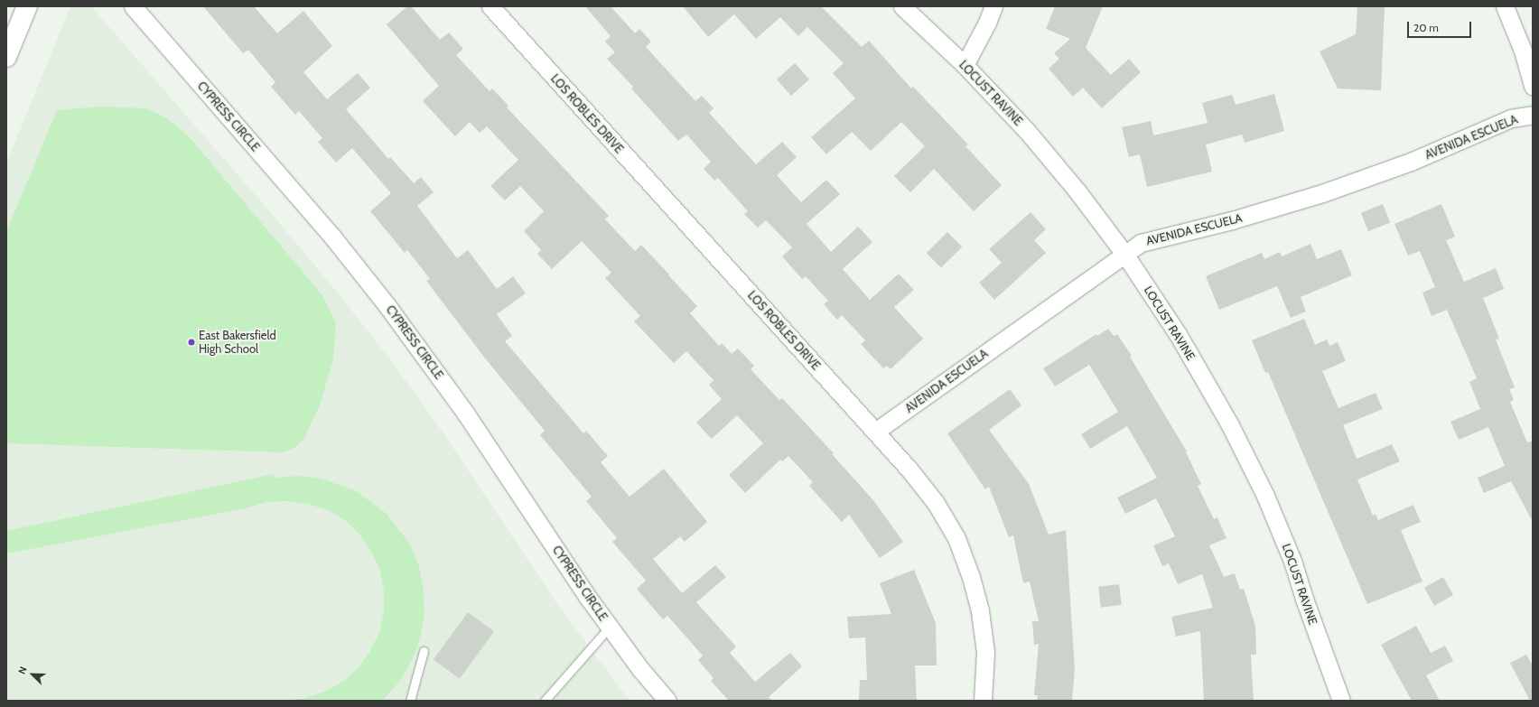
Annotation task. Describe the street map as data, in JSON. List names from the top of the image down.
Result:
{
  "streets": {
    "street": [
      "LOCUST RAVINE",
      "LOS ROBLES DRIVE",
      "CYPRESS CIRCLE",
      "AVENIDA ESCUELA"
    ]
  },
  "crossings": [
    ["LOCUST RAVINE", "AVENIDA ESCUELA"],
    ["LOS ROBLES DRIVE", "AVENIDA ESCUELA"]
  ],
  "places": ["East Bakersfield High School"],
  "scale_bar": "20 m",
  "north": "top left"
}
